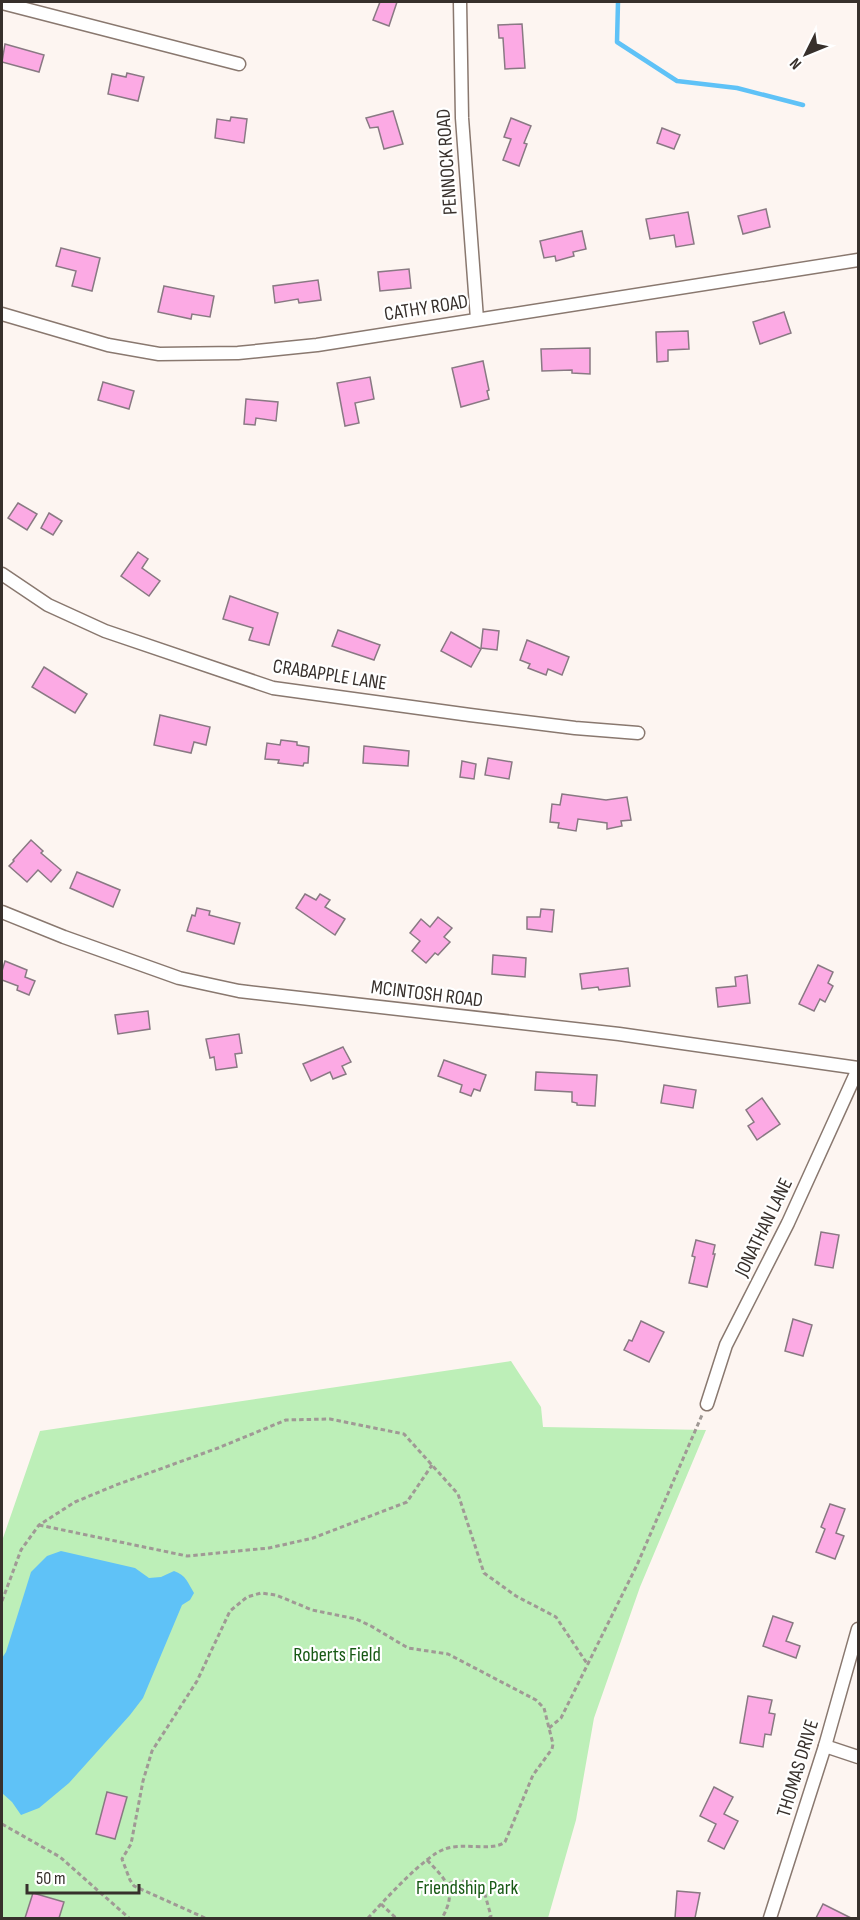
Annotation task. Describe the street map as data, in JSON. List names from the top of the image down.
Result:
{
  "streets": {
    "street": [
      "PENNOCK ROAD",
      "CATHY ROAD",
      "CRABAPPLE LANE",
      "MCINTOSH ROAD",
      "JONATHAN LANE",
      "THOMAS DRIVE"
    ]
  },
  "crossings": [
    ["PENNOCK ROAD", "CATHY ROAD"],
    ["MCINTOSH ROAD", "JONATHAN LANE"]
  ],
  "parks": ["Roberts Field", "Friendship Park"],
  "scale_bar": "50 m",
  "north": "bottom left"
}
